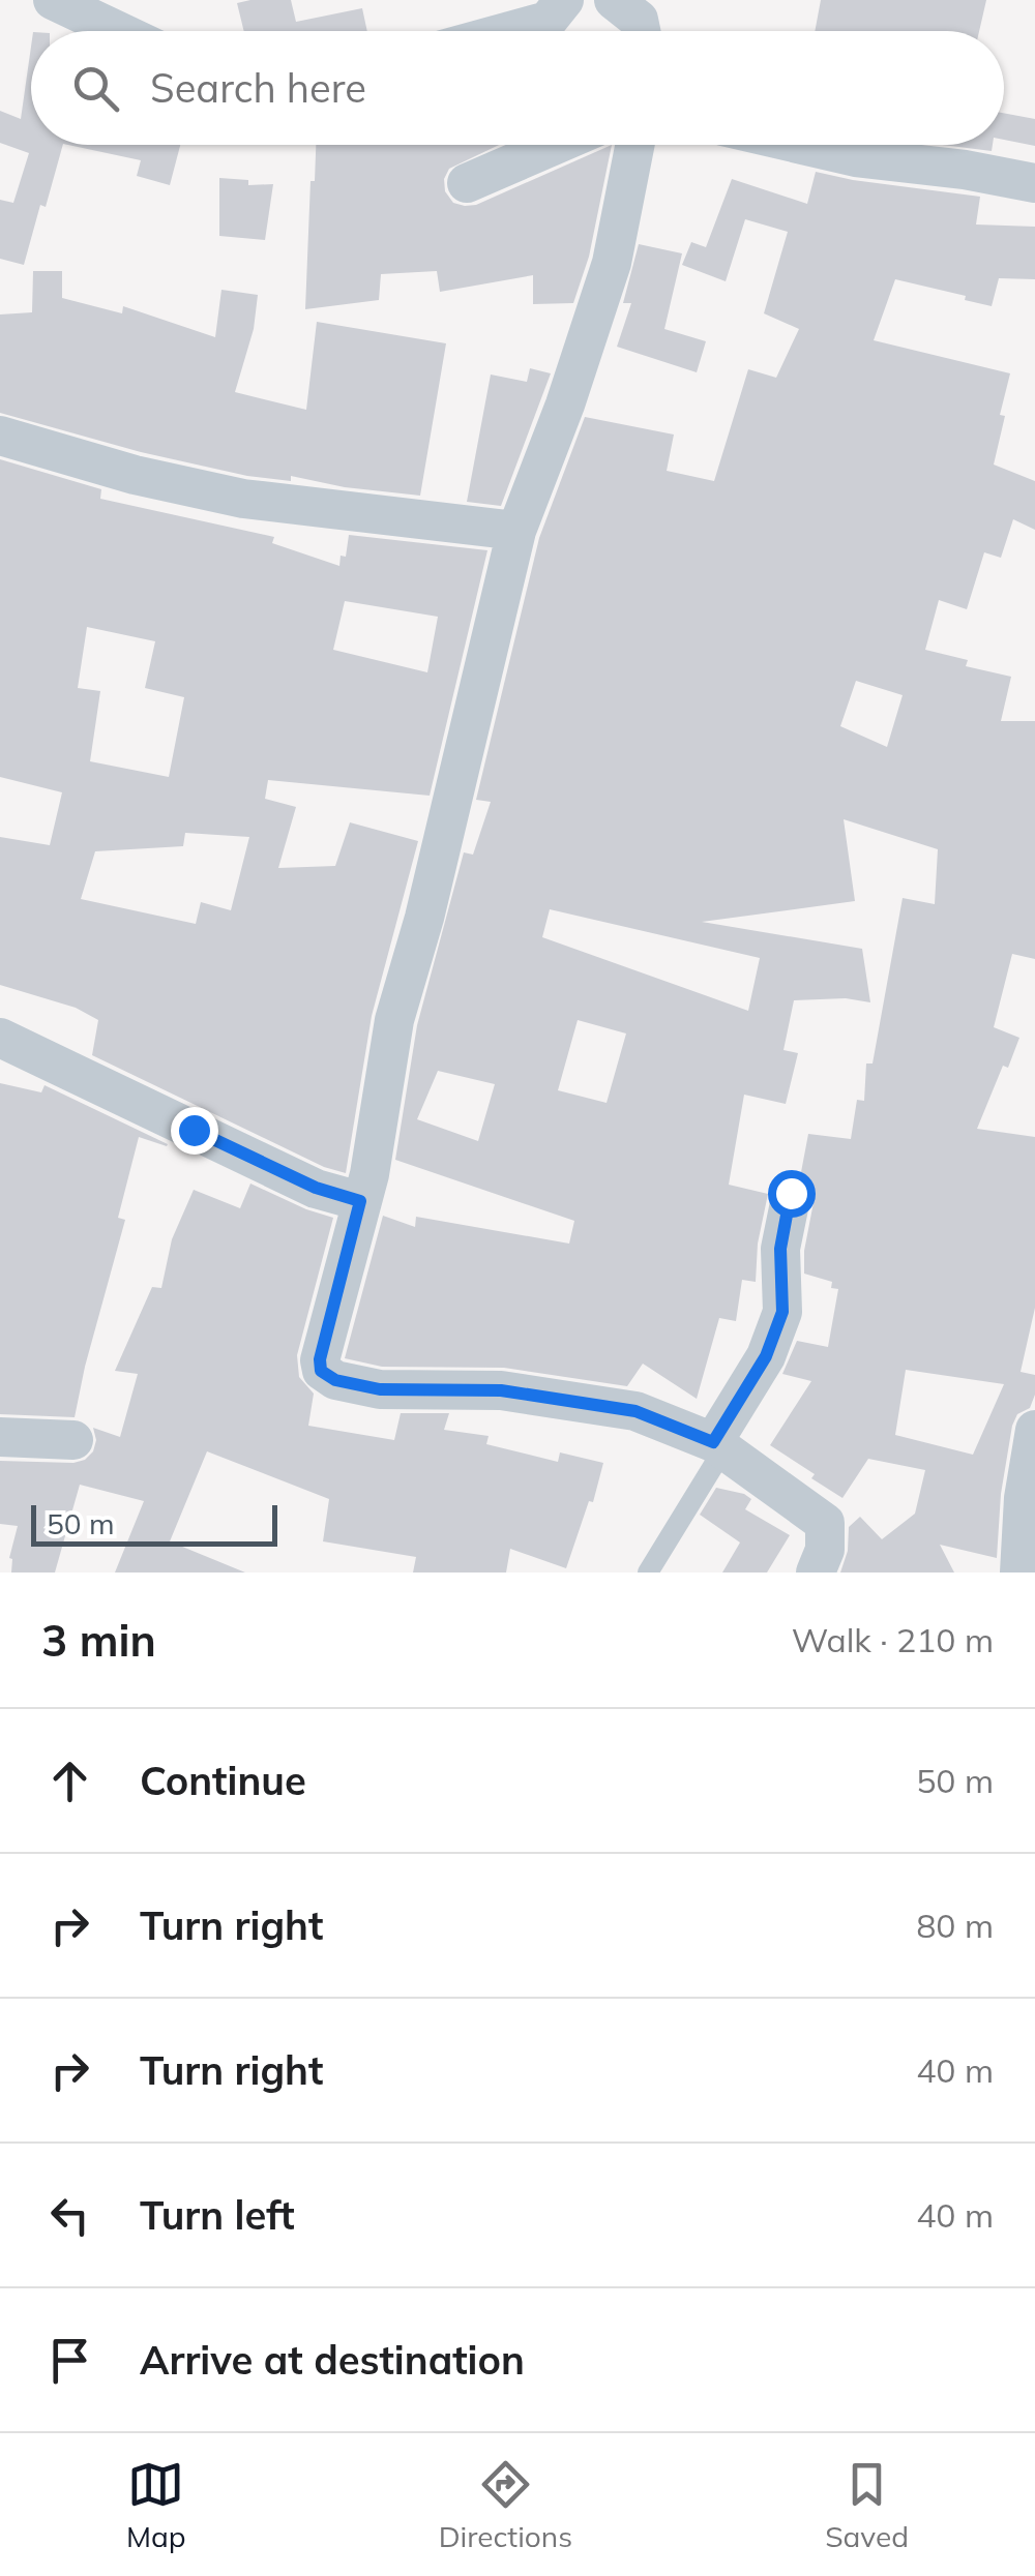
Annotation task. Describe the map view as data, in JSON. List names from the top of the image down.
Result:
{
  "scale_bar": "50 m",
  "page": {
    "search": "Search here",
    "scale": "50 m",
    "heading": ["3 min", "Walk · 210 m"],
    "list": [
      ["Continue", "50 m"],
      ["Turn right", "80 m"],
      ["Turn right", "40 m"],
      ["Turn left", "40 m"],
      "Arrive at destination"
    ],
    "nav": ["Map", "Directions", "Saved"]
  }
}
